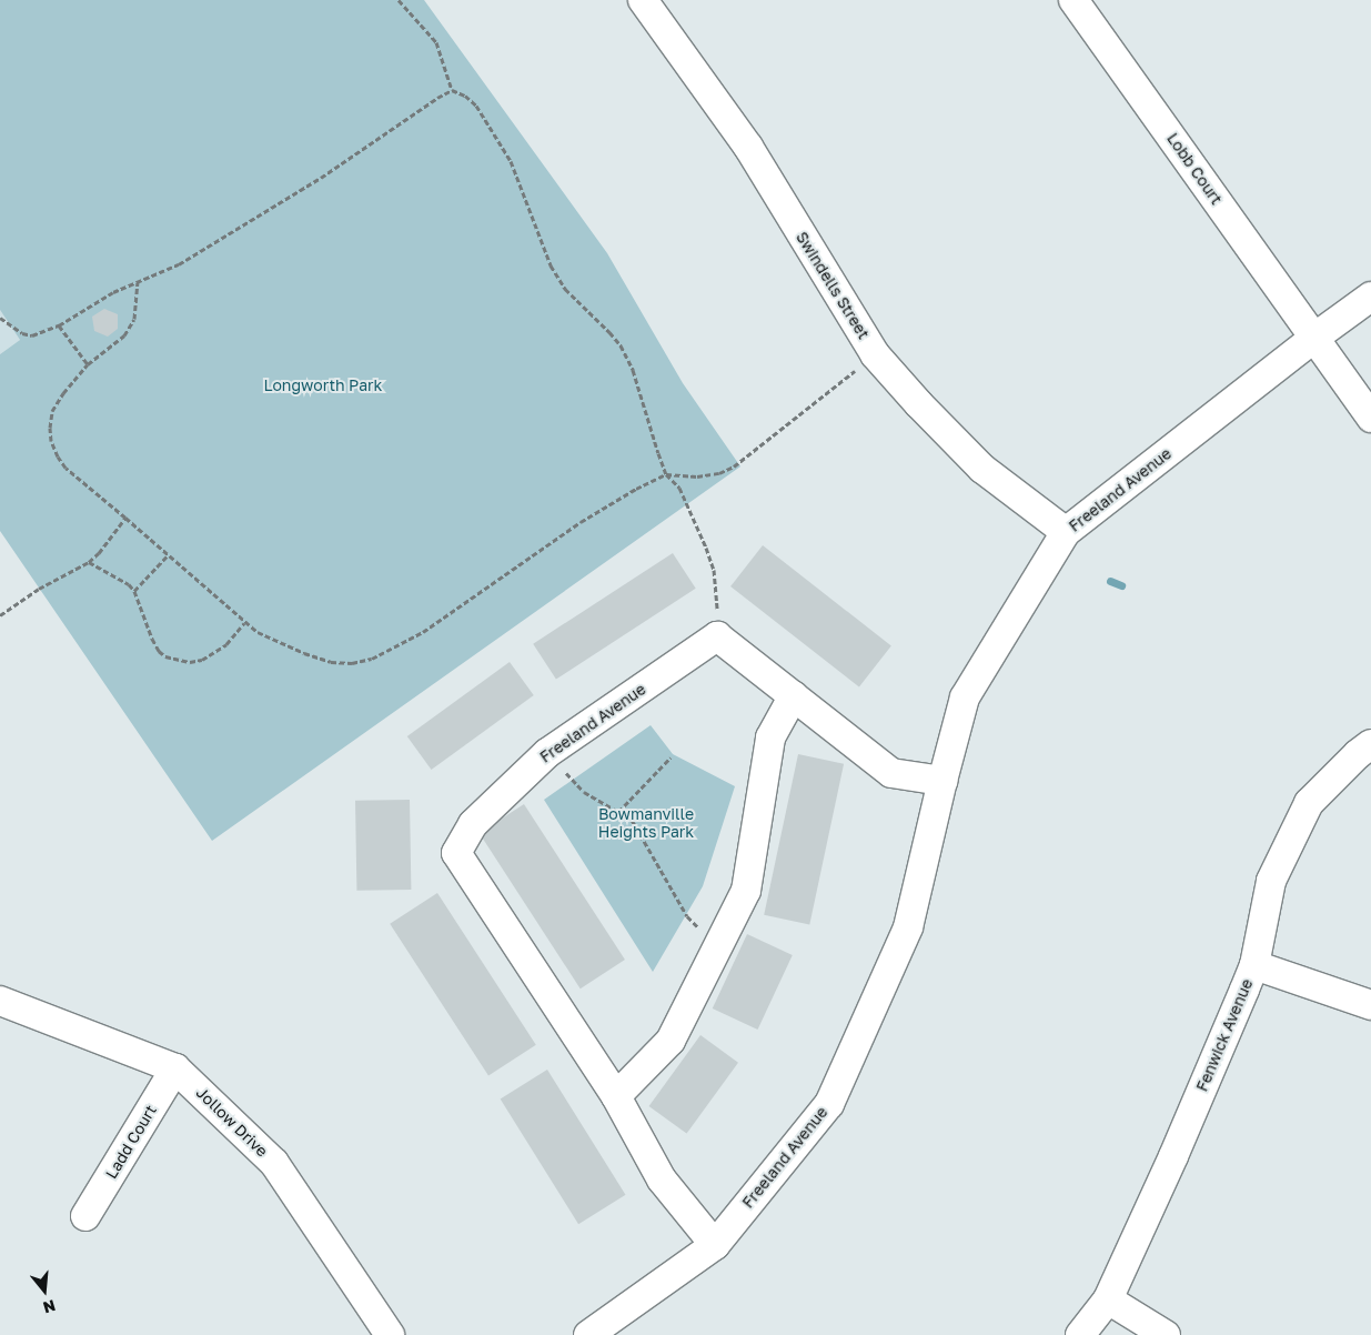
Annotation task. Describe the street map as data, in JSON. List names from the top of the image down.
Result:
{
  "streets": {
    "street": [
      "Lobb Court",
      "Swindells Street",
      "Freeland Avenue",
      "Fenwick Avenue",
      "Jollow Drive",
      "Ladd Court"
    ]
  },
  "crossings": [
    ["Lobb Court", "Freeland Avenue"],
    ["Swindells Street", "Freeland Avenue"],
    ["Jollow Drive", "Ladd Court"]
  ],
  "parks": ["Longworth Park", "Bowmanville Heights Park"],
  "north": "bottom"
}
